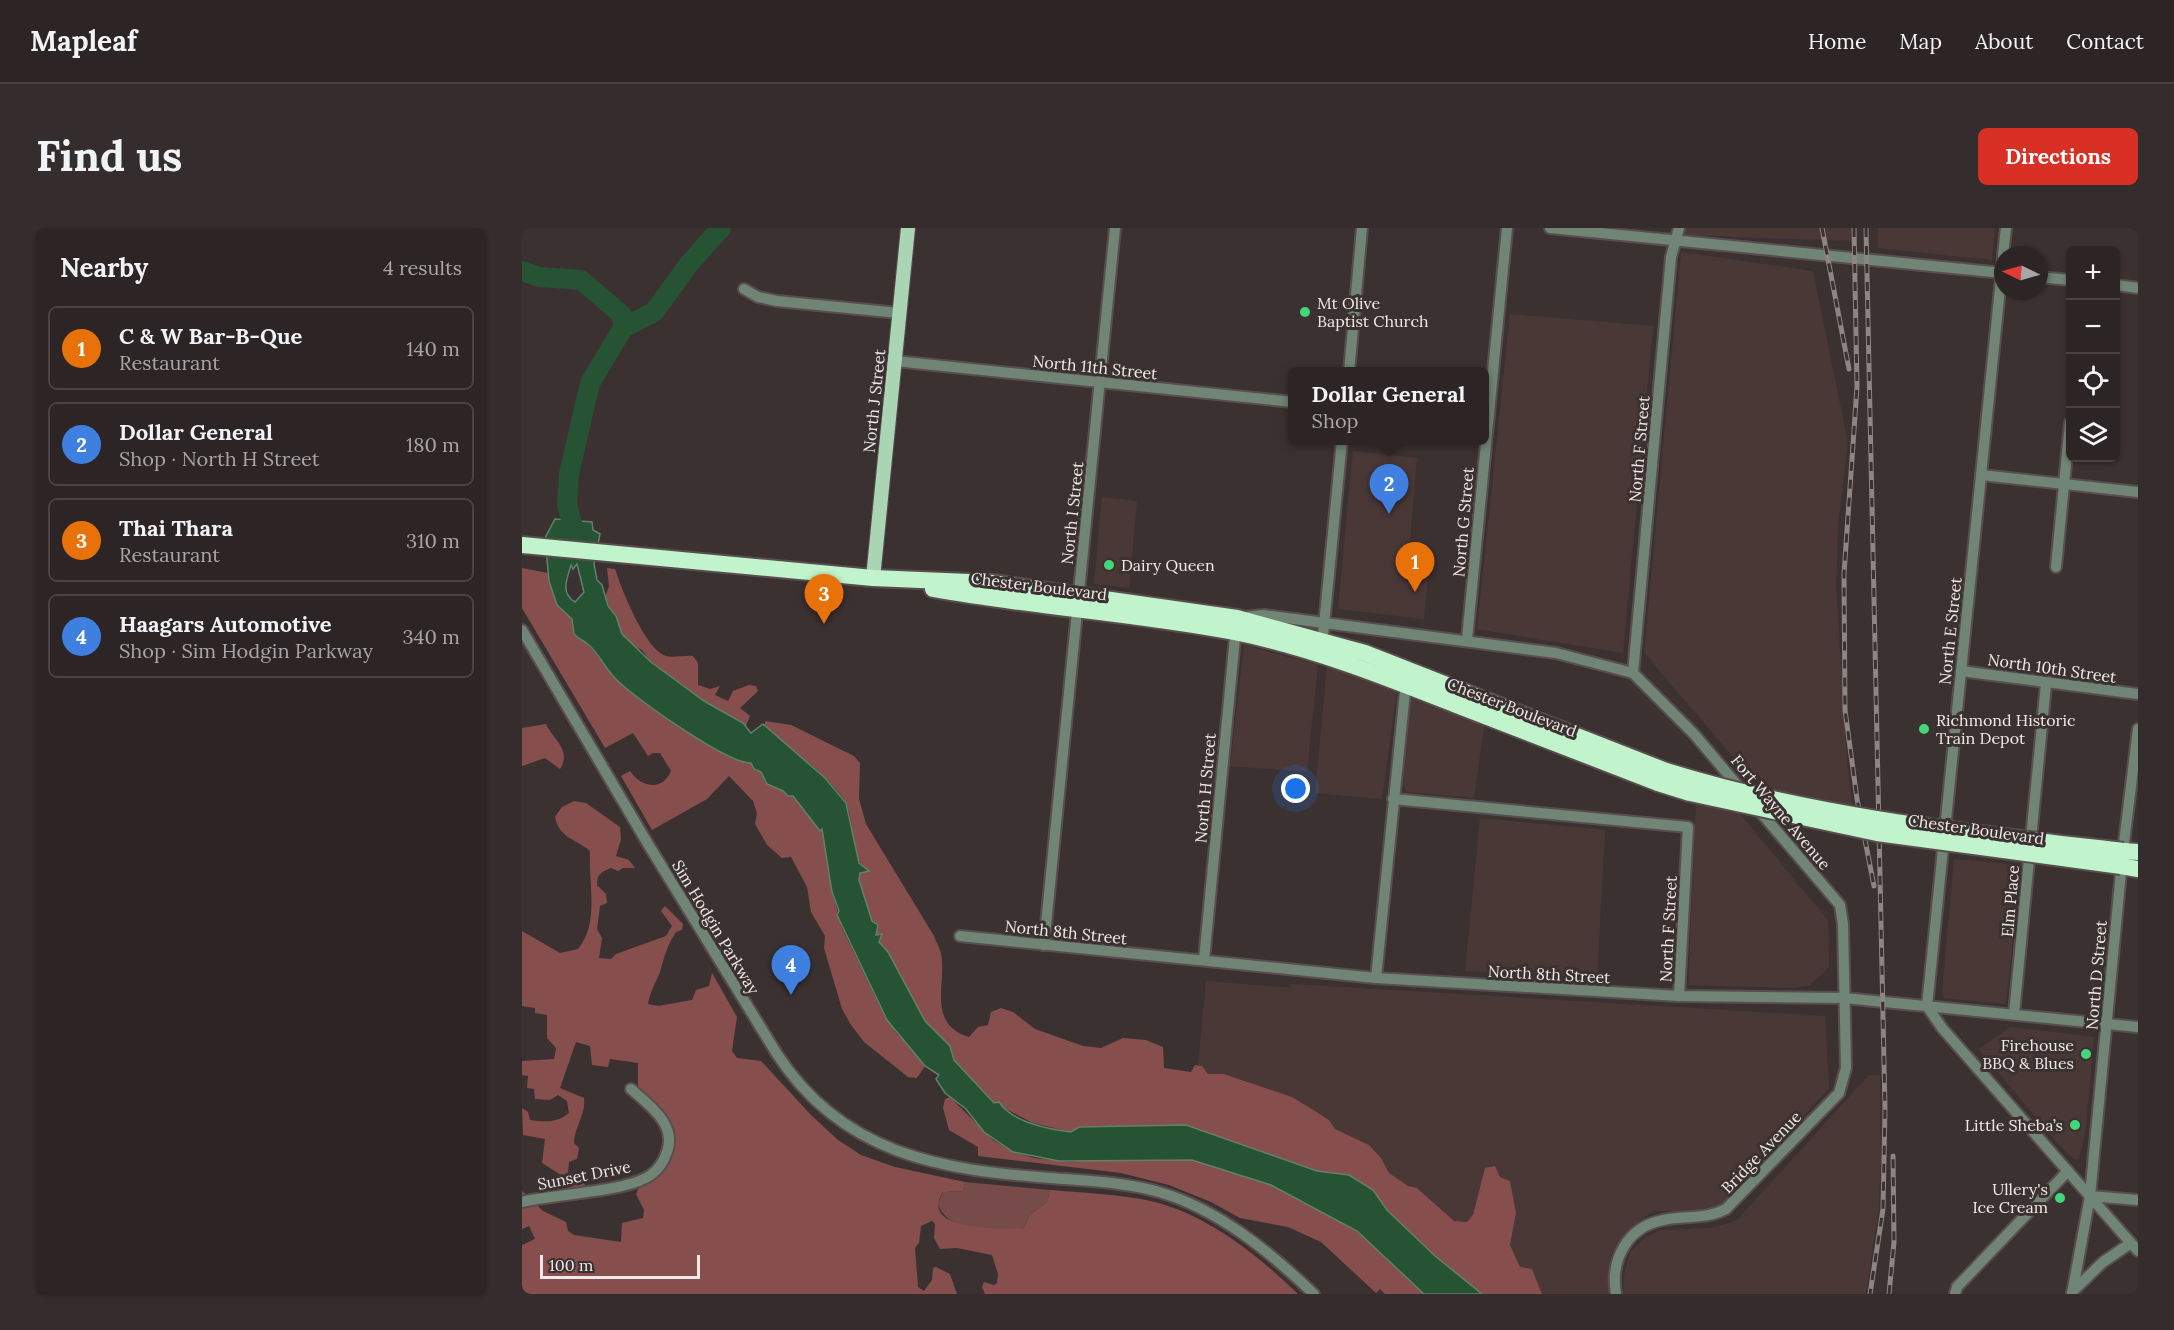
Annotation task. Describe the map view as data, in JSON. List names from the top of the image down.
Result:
{
  "streets": {
    "highway": ["Chester Boulevard"],
    "main road": ["North J Street"],
    "street": [
      "North 11th Street",
      "North F Street",
      "North I Street",
      "North G Street",
      "North E Street",
      "North 10th Street",
      "North H Street",
      "Fort Wayne Avenue",
      "Elm Place",
      "Sim Hodgin Parkway",
      "North 8th Street",
      "North D Street",
      "Bridge Avenue",
      "Sunset Drive"
    ]
  },
  "crossings": [
    ["North 11th Street", "North J Street"],
    ["North 11th Street", "North I Street"],
    ["North J Street", "Chester Boulevard"],
    ["North F Street", "Chester Boulevard"],
    ["North F Street", "Fort Wayne Avenue"],
    ["North F Street", "North 8th Street"],
    ["North I Street", "Chester Boulevard"],
    ["North I Street", "North 8th Street"],
    ["North G Street", "Chester Boulevard"],
    ["Chester Boulevard", "North E Street"],
    ["Chester Boulevard", "North H Street"],
    ["Chester Boulevard", "Fort Wayne Avenue"],
    ["Chester Boulevard", "North D Street"],
    ["North E Street", "North 10th Street"],
    ["North E Street", "North 8th Street"],
    ["North 10th Street", "Elm Place"],
    ["North H Street", "North 8th Street"],
    ["Fort Wayne Avenue", "North 8th Street"],
    ["Fort Wayne Avenue", "Bridge Avenue"],
    ["Elm Place", "North 8th Street"],
    ["North 8th Street", "North D Street"],
    ["North 8th Street", "Bridge Avenue"]
  ],
  "places": [
    "Mt Olive Baptist Church",
    "Dairy Queen",
    "Richmond Historic Train Depot",
    "Firehouse BBQ & Blues",
    "Little Sheba’s",
    "Ullery's Ice Cream"
  ],
  "scale_bar": "100 m",
  "north": "left",
  "page": {
    "header": "Mapleaf",
    "nav": [
      "Home",
      "Map",
      "About",
      "Contact"
    ],
    "buttons": "Directions",
    "title": "Find us",
    "heading": ["Nearby", "4 results"],
    "map_buttons": ["+", "−"],
    "list": [
      {
        "mark": "1",
        "name": "C & W Bar-B-Que",
        "note": "Restaurant",
        "value": "140 m"
      },
      {
        "mark": "2",
        "name": "Dollar General",
        "note": "Shop · North H Street",
        "value": "180 m"
      },
      {
        "mark": "3",
        "name": "Thai Thara",
        "note": "Restaurant",
        "value": "310 m"
      },
      {
        "mark": "4",
        "name": "Haagars Automotive",
        "note": "Shop · Sim Hodgin Parkway",
        "value": "340 m"
      }
    ],
    "popup": ["Dollar General", "Shop"],
    "pins": [
      "2",
      "1",
      "3",
      "4"
    ],
    "scale": "100 m"
  }
}
